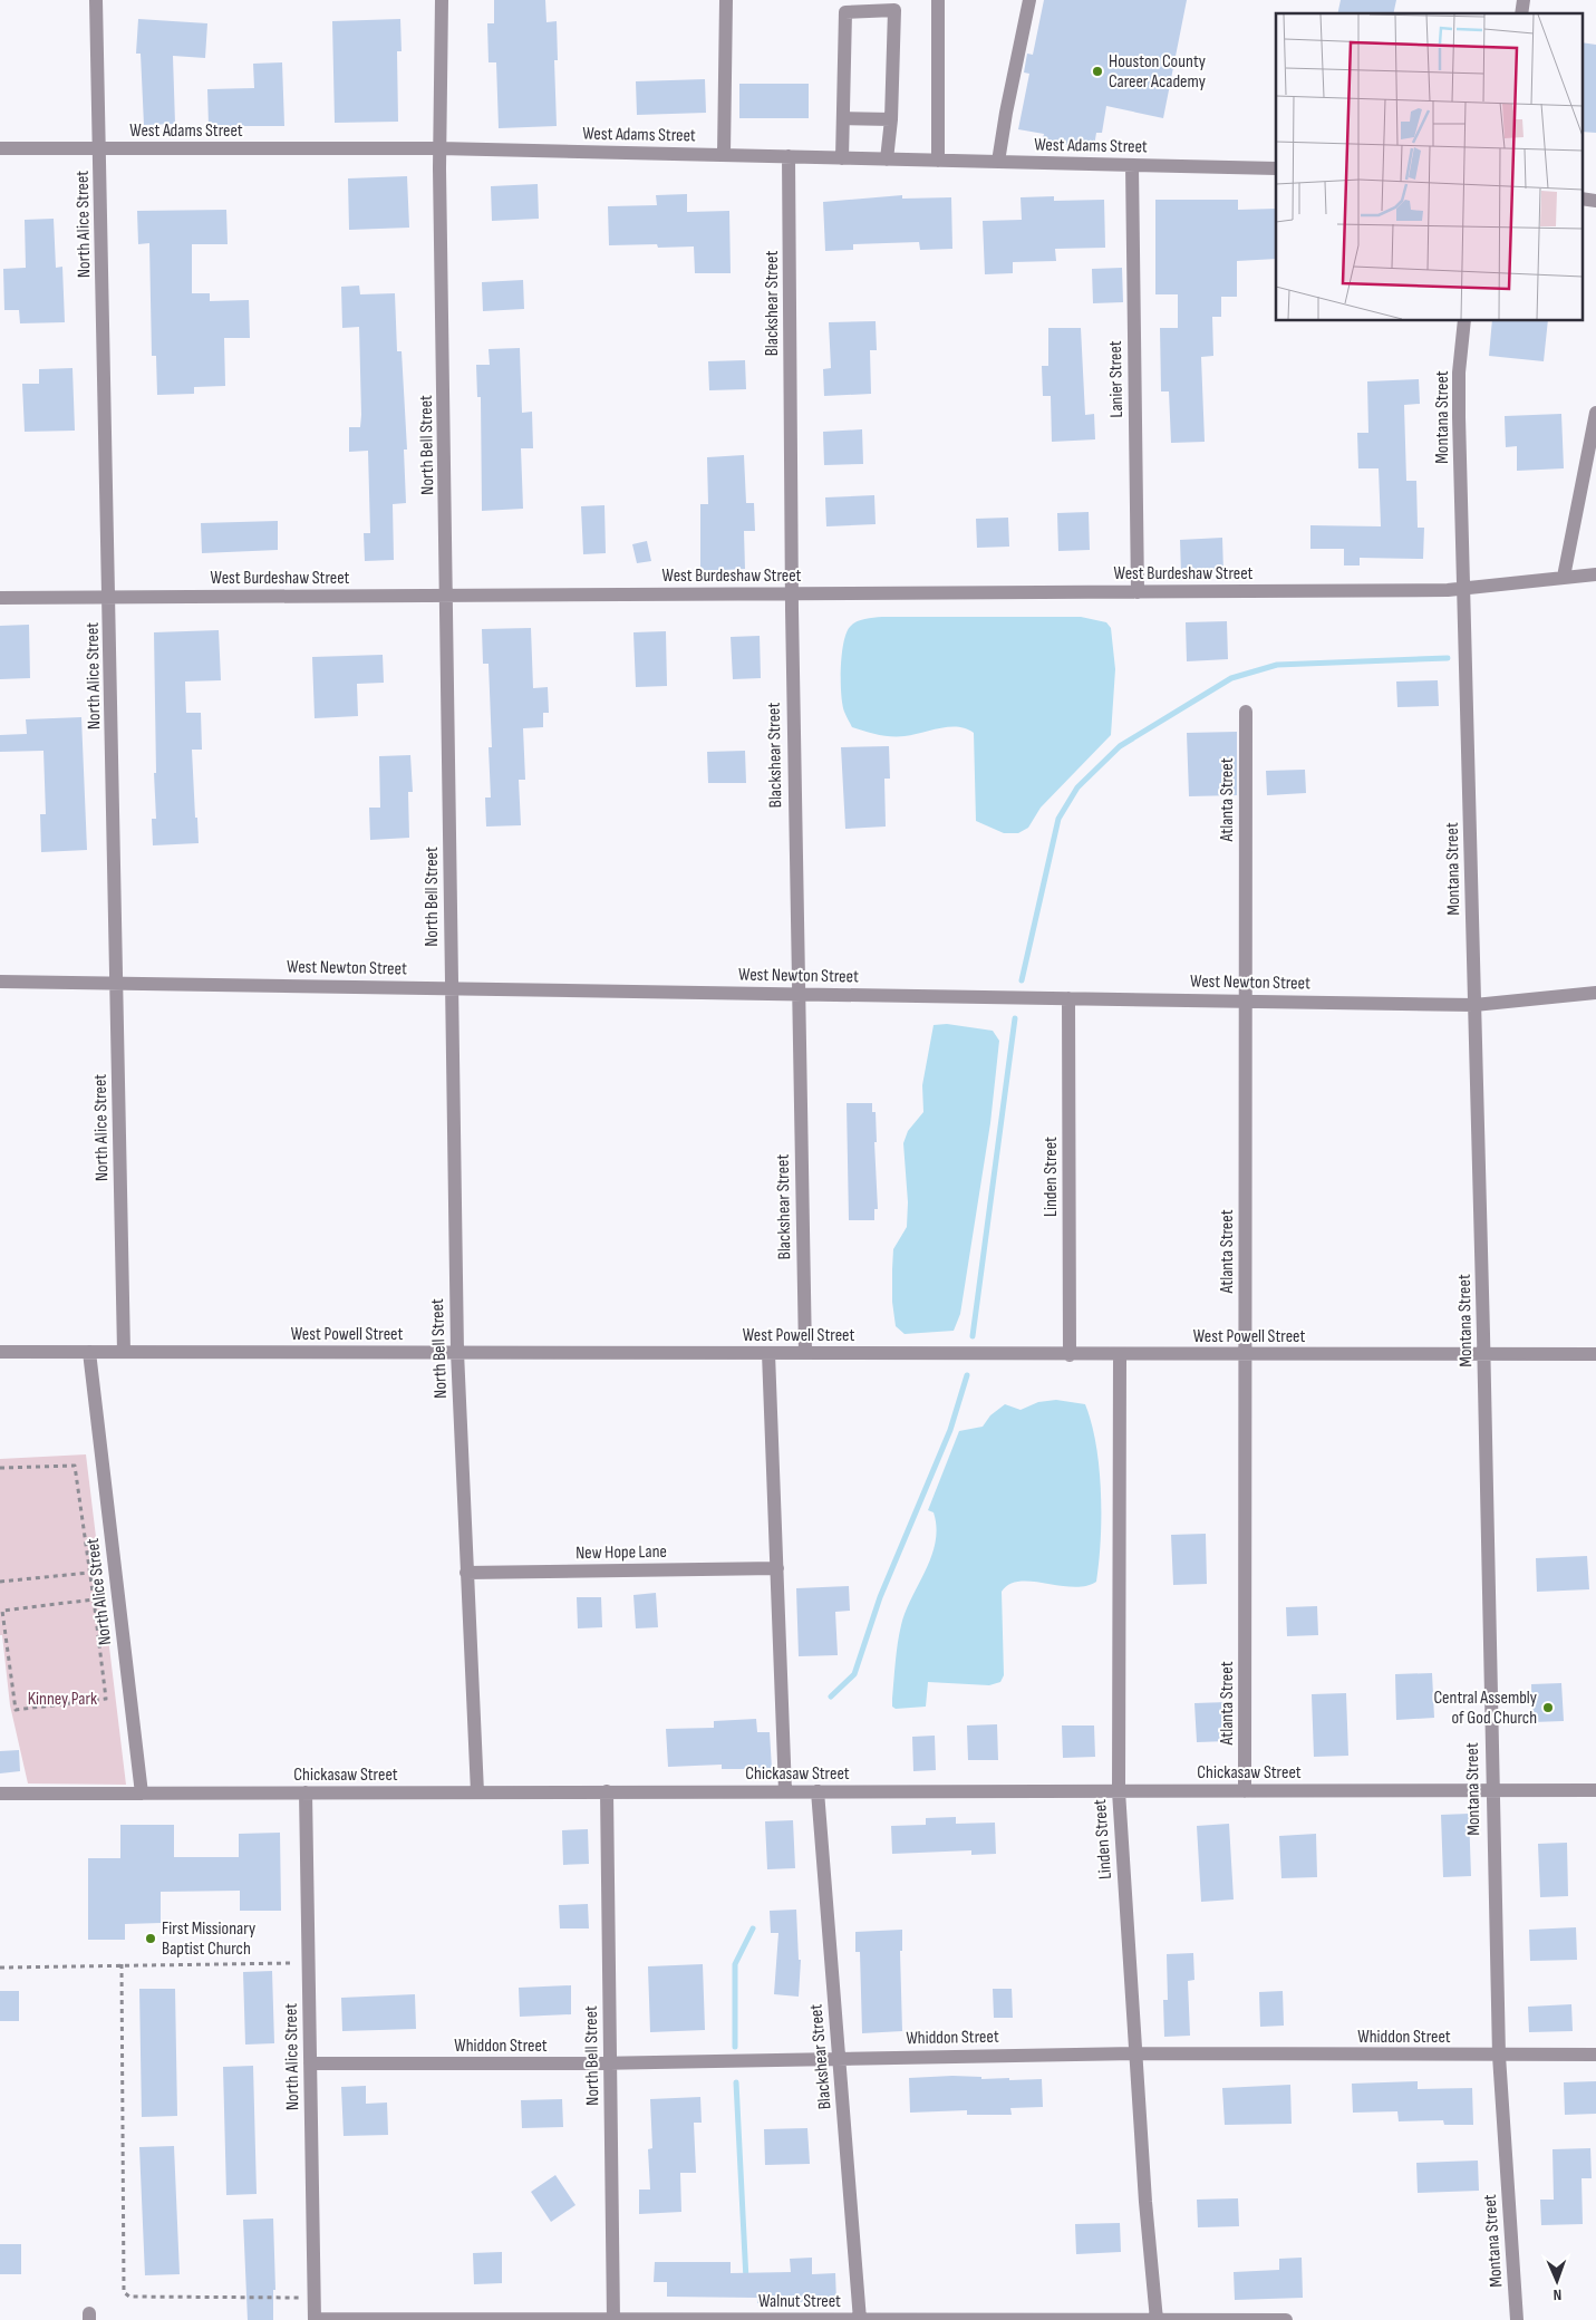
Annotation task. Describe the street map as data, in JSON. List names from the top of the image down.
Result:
{
  "streets": {
    "street": [
      "West Adams Street",
      "North Alice Street",
      "Blackshear Street",
      "Lanier Street",
      "Montana Street",
      "North Bell Street",
      "West Burdeshaw Street",
      "Atlanta Street",
      "West Newton Street",
      "Linden Street",
      "West Powell Street",
      "New Hope Lane",
      "Chickasaw Street",
      "Whiddon Street",
      "Walnut Street"
    ]
  },
  "crossings": [
    ["West Adams Street", "North Alice Street"],
    ["West Adams Street", "Blackshear Street"],
    ["West Adams Street", "Lanier Street"],
    ["West Adams Street", "North Bell Street"],
    ["North Alice Street", "West Burdeshaw Street"],
    ["North Alice Street", "West Newton Street"],
    ["North Alice Street", "West Powell Street"],
    ["North Alice Street", "Chickasaw Street"],
    ["North Alice Street", "Whiddon Street"],
    ["North Alice Street", "Walnut Street"],
    ["Blackshear Street", "West Burdeshaw Street"],
    ["Blackshear Street", "West Newton Street"],
    ["Blackshear Street", "West Powell Street"],
    ["Blackshear Street", "Chickasaw Street"],
    ["Blackshear Street", "Whiddon Street"],
    ["Blackshear Street", "Walnut Street"],
    ["Lanier Street", "West Burdeshaw Street"],
    ["Montana Street", "West Burdeshaw Street"],
    ["Montana Street", "West Newton Street"],
    ["Montana Street", "West Powell Street"],
    ["Montana Street", "Chickasaw Street"],
    ["Montana Street", "Whiddon Street"],
    ["North Bell Street", "West Burdeshaw Street"],
    ["North Bell Street", "West Newton Street"],
    ["North Bell Street", "West Powell Street"],
    ["North Bell Street", "New Hope Lane"],
    ["North Bell Street", "Chickasaw Street"],
    ["North Bell Street", "Whiddon Street"],
    ["North Bell Street", "Walnut Street"],
    ["Atlanta Street", "West Newton Street"],
    ["Atlanta Street", "West Powell Street"],
    ["Atlanta Street", "Chickasaw Street"],
    ["West Newton Street", "Linden Street"],
    ["Linden Street", "West Powell Street"],
    ["Linden Street", "Chickasaw Street"],
    ["Linden Street", "Whiddon Street"],
    ["Linden Street", "Walnut Street"]
  ],
  "parks": ["Kinney Park"],
  "places": ["Houston County Career Academy", "Central Assembly of God Church", "First Missionary Baptist Church"],
  "north": "bottom"
}
